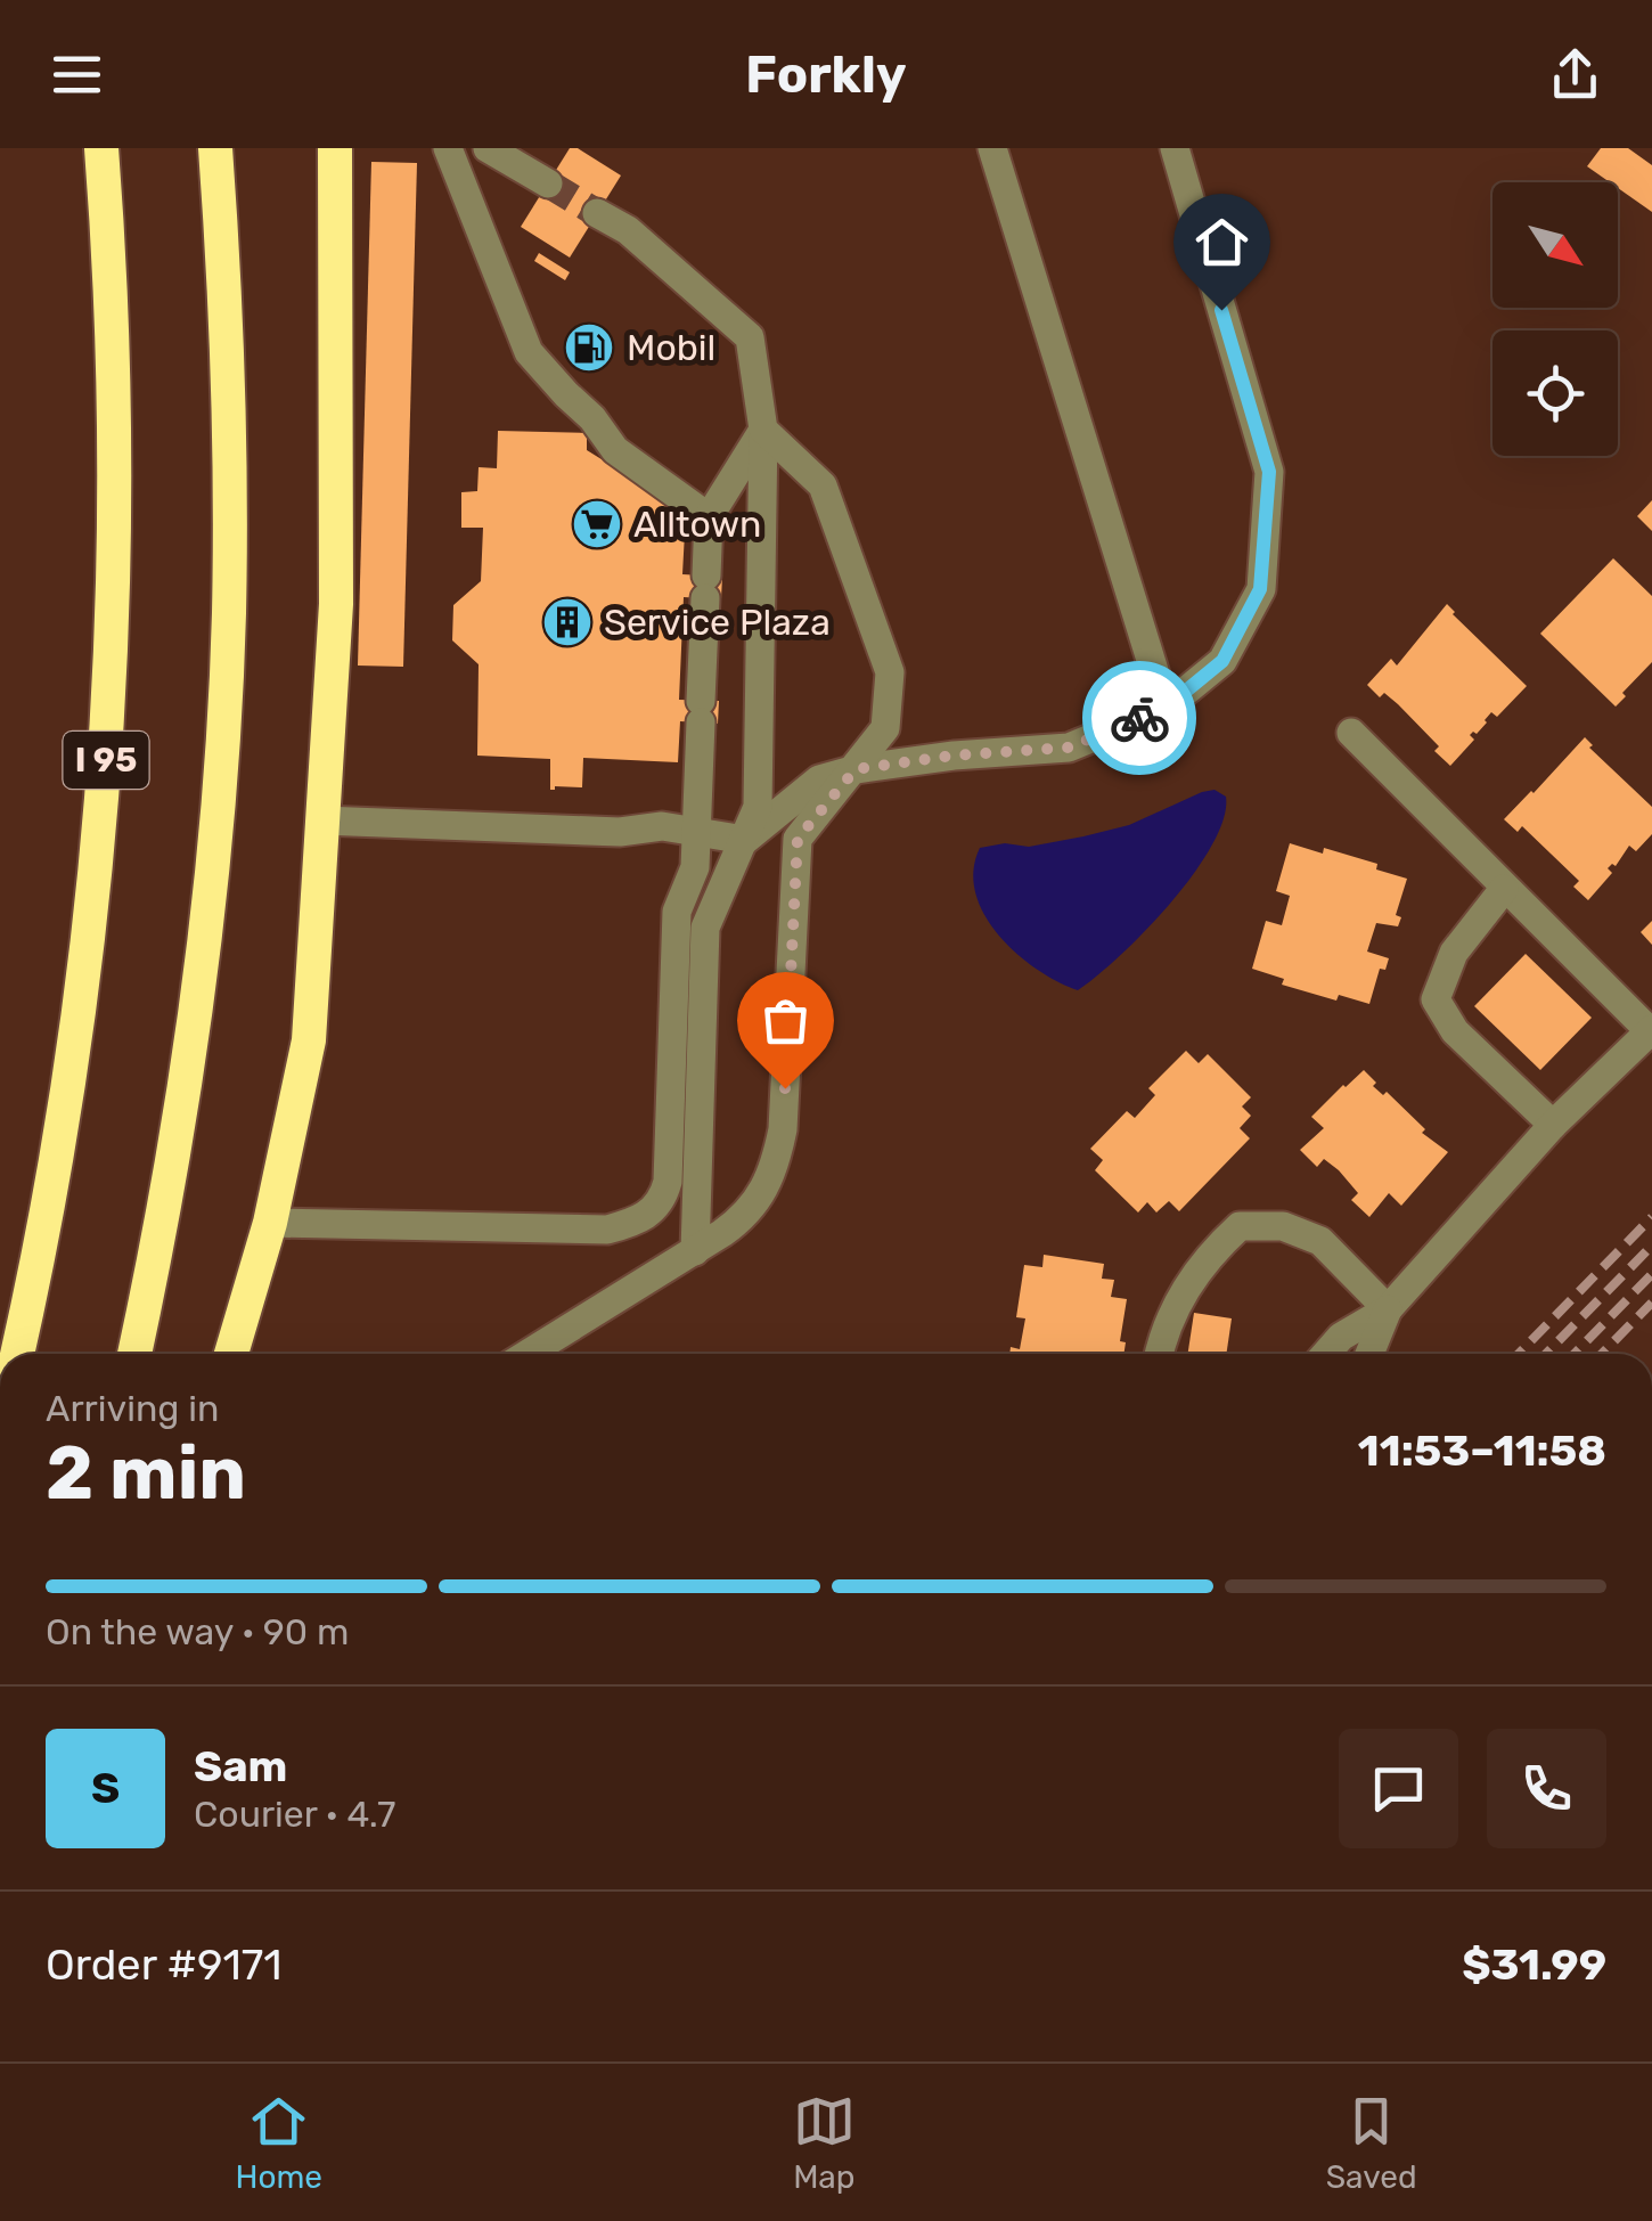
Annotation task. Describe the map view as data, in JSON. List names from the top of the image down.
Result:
{
  "streets": {
    "highway": ["I 95"]
  },
  "places": {
    "fuel station": ["Mobil"],
    "supermarket": ["Alltown"],
    "building": ["Service Plaza"]
  },
  "north": "bottom right",
  "page": {
    "header": "Forkly",
    "heading": ["2 min", "Arriving in", "11:53–11:58"],
    "panel": [
      "Sam",
      "Courier · 4.7",
      "Order #9171",
      "$31.99"
    ],
    "bar": "On the way · 90 m",
    "round": "S",
    "tabs": ["Home", "Map", "Saved"]
  }
}
